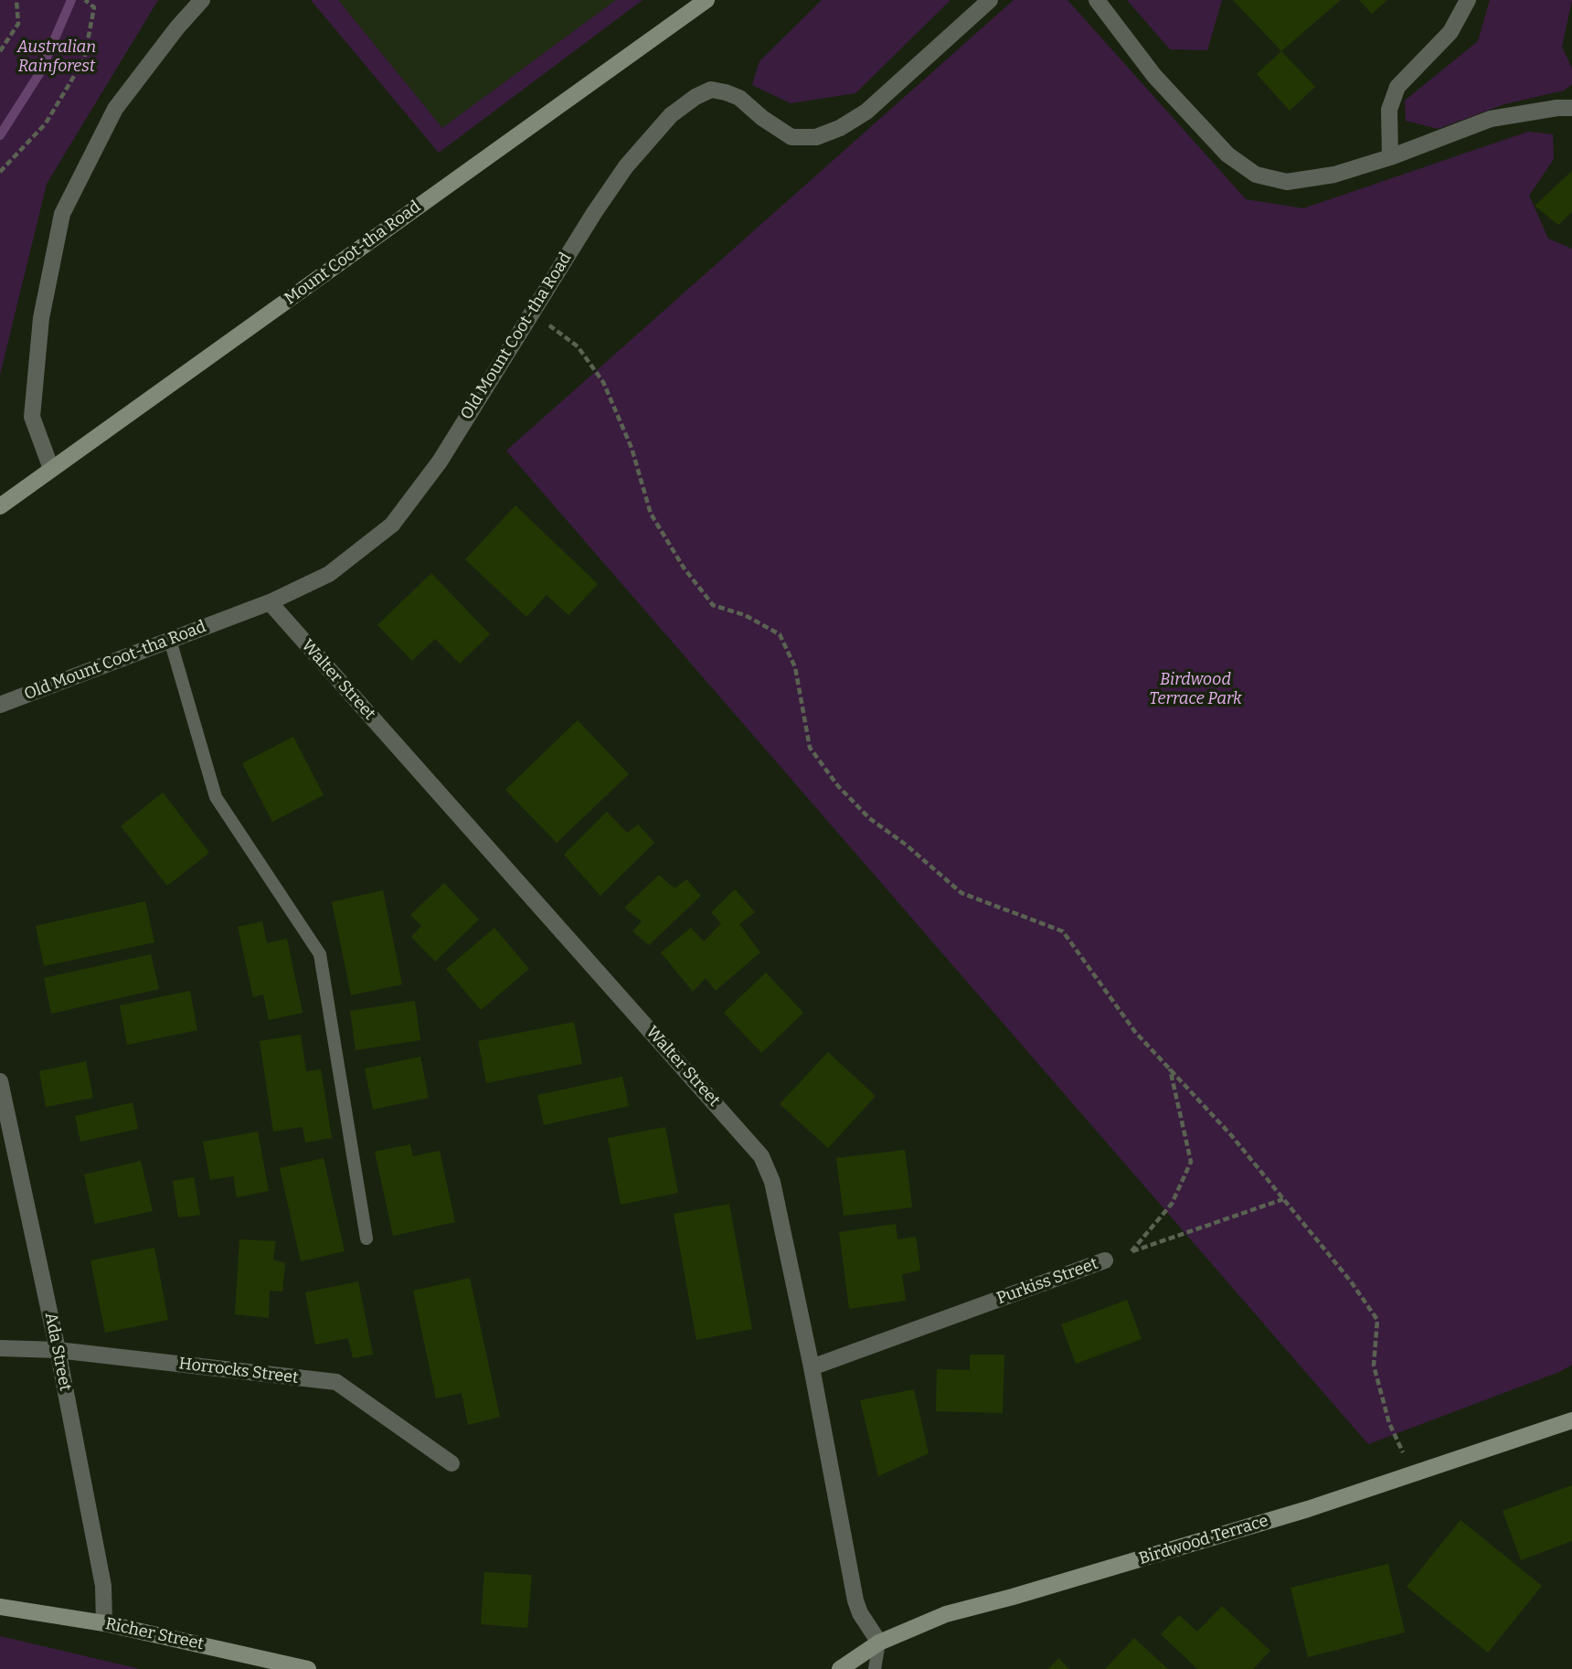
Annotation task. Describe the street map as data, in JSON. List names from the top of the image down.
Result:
{
  "streets": {
    "main road": ["Mount Coot-tha Road", "Birdwood Terrace", "Richer Street"],
    "street": [
      "Old Mount Coot-tha Road",
      "Walter Street",
      "Purkiss Street",
      "Ada Street",
      "Horrocks Street"
    ]
  },
  "crossings": [
    ["Old Mount Coot-tha Road", "Walter Street"],
    ["Walter Street", "Purkiss Street"],
    ["Walter Street", "Birdwood Terrace"],
    ["Ada Street", "Horrocks Street"],
    ["Ada Street", "Richer Street"]
  ],
  "parks": ["Australian Rainforest", "Birdwood Terrace Park"]
}
